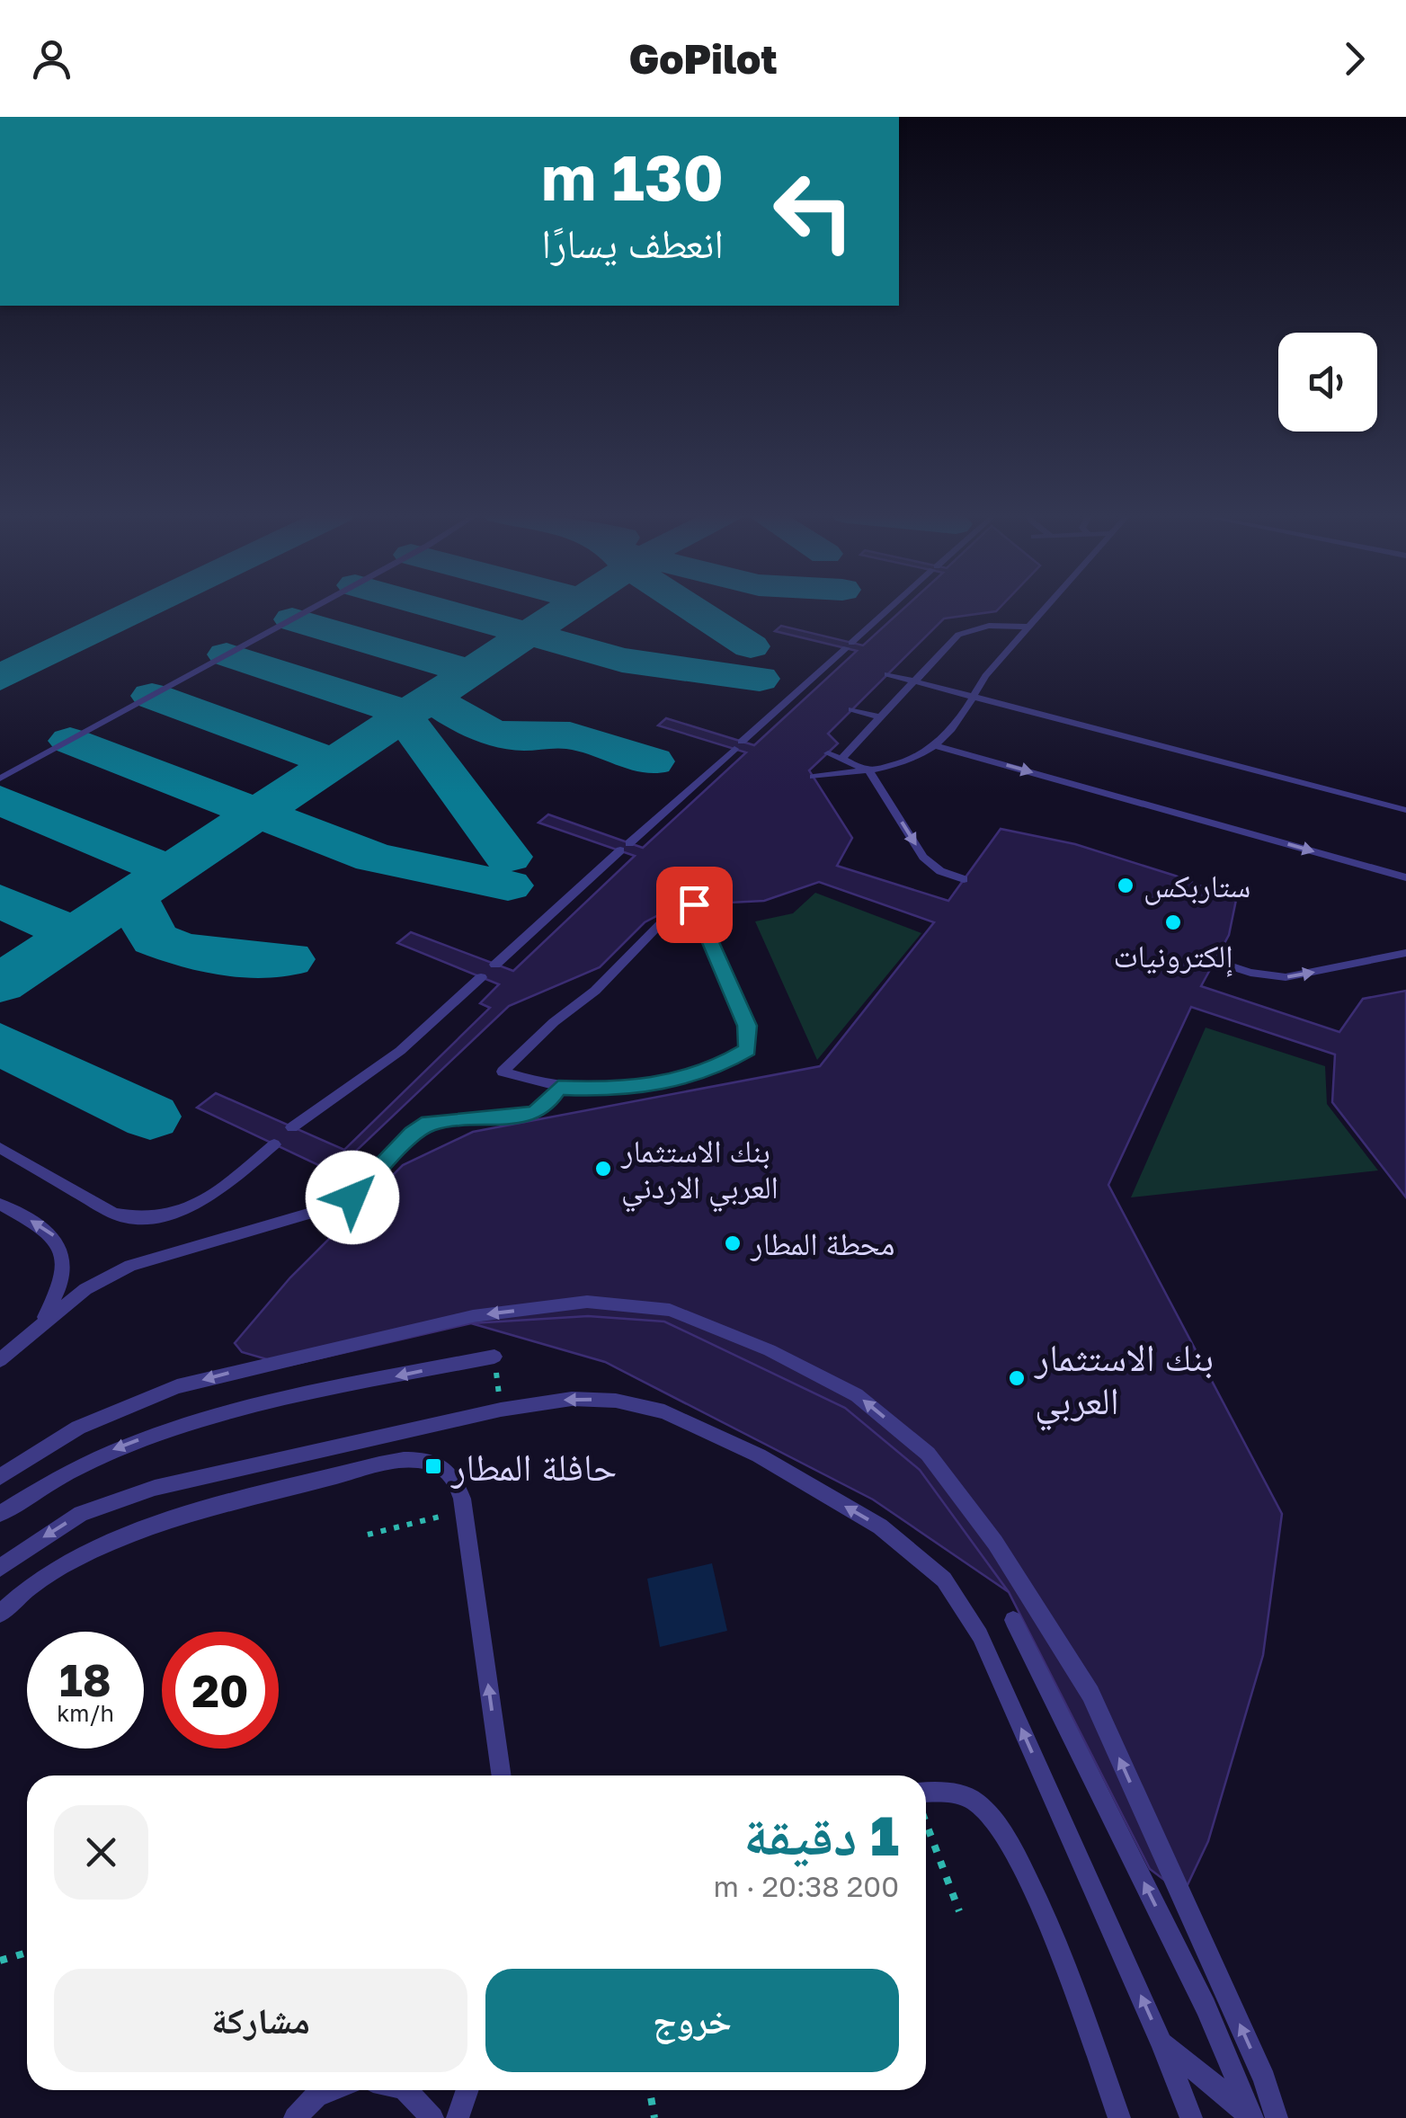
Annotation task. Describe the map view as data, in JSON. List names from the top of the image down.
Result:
{
  "places": {
    "other": [
      "ستاربكس",
      "إلكترونيات",
      "بنك الاستثمار العربي الاردني",
      "محطة المطار",
      "بنك الاستثمار العربي"
    ],
    "transit": ["حافلة المطار"]
  },
  "page": {
    "header": "GoPilot",
    "turn": ["130 m", "انعطف يسارًا"],
    "speed": "18 km/h",
    "limit": "20",
    "heading": ["1 دقيقة", "200 m · 20:38"],
    "buttons": ["خروج", "مشاركة"]
  }
}
